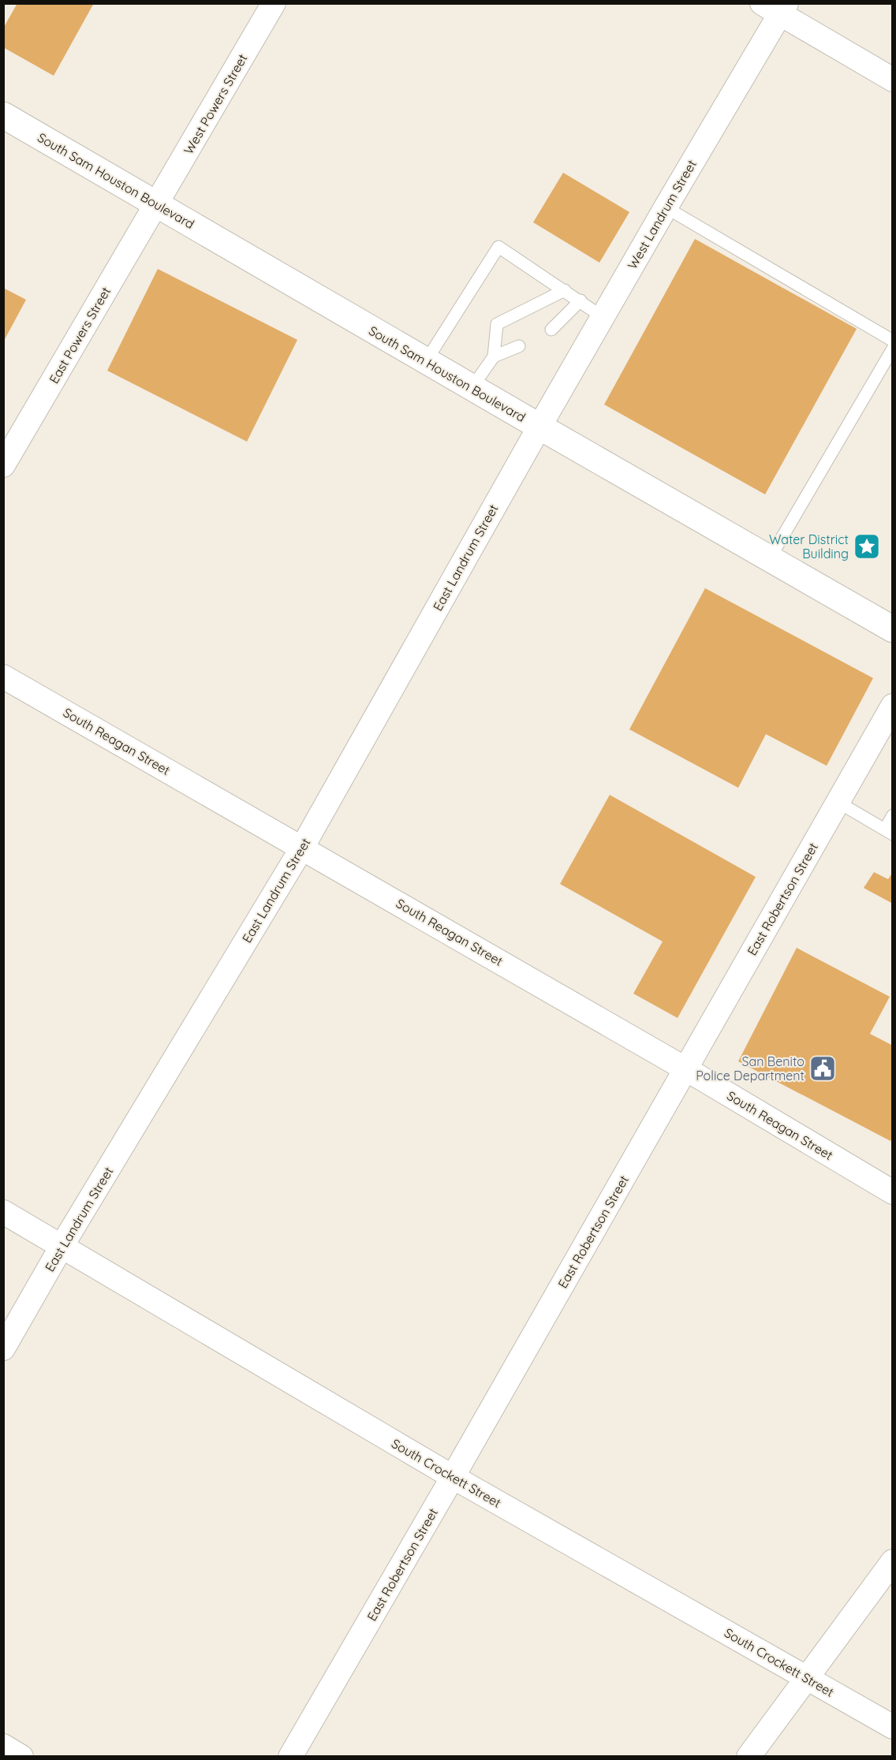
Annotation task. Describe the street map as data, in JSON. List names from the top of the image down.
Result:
{
  "streets": {
    "main road": ["South Sam Houston Boulevard"],
    "street": [
      "West Powers Street",
      "West Landrum Street",
      "East Powers Street",
      "East Landrum Street",
      "South Reagan Street",
      "East Robertson Street",
      "South Crockett Street"
    ]
  },
  "crossings": [
    ["West Powers Street", "South Sam Houston Boulevard"],
    ["West Powers Street", "East Powers Street"],
    ["South Sam Houston Boulevard", "West Landrum Street"],
    ["South Sam Houston Boulevard", "East Powers Street"],
    ["South Sam Houston Boulevard", "East Landrum Street"],
    ["West Landrum Street", "East Landrum Street"],
    ["East Landrum Street", "South Reagan Street"],
    ["East Landrum Street", "South Crockett Street"],
    ["South Reagan Street", "East Robertson Street"],
    ["East Robertson Street", "South Crockett Street"]
  ],
  "places": {
    "place": ["Water District Building"],
    "public building": ["San Benito Police Department"]
  }
}
